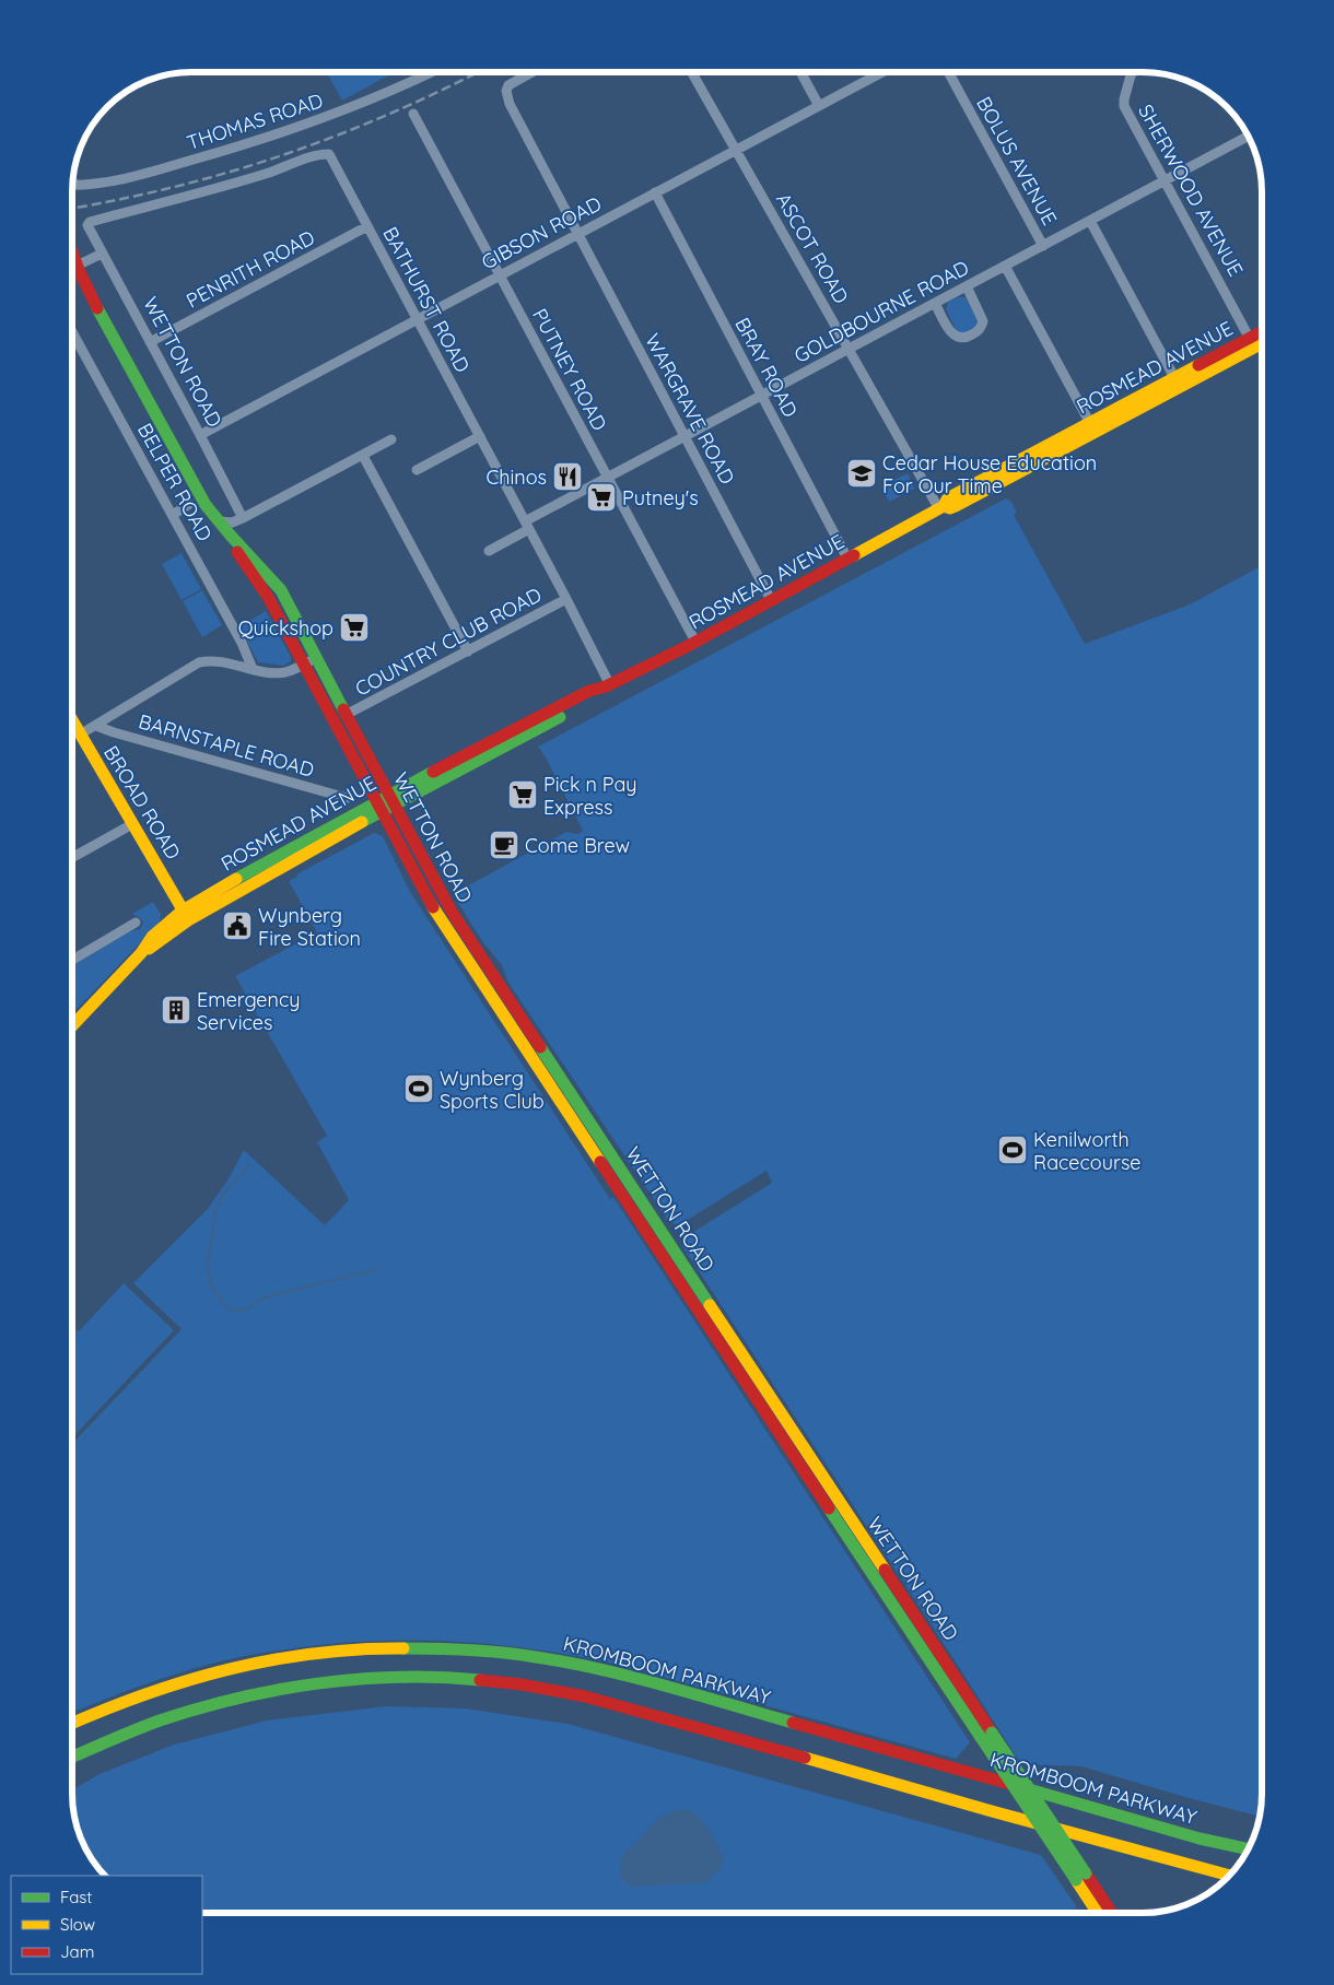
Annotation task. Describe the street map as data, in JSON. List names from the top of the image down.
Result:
{
  "streets": {
    "main road": [
      "WETTON ROAD",
      "ROSMEAD AVENUE",
      "BROAD ROAD",
      "KROMBOOM PARKWAY"
    ],
    "street": [
      "THOMAS ROAD",
      "BOLUS AVENUE",
      "SHERWOOD AVENUE",
      "GIBSON ROAD",
      "ASCOT ROAD",
      "PENRITH ROAD",
      "BATHURST ROAD",
      "GOLDBOURNE ROAD",
      "BRAY ROAD",
      "PUTNEY ROAD",
      "WARGRAVE ROAD",
      "BELPER ROAD",
      "COUNTRY CLUB ROAD",
      "BARNSTAPLE ROAD"
    ]
  },
  "crossings": [
    ["BOLUS AVENUE", "GOLDBOURNE ROAD"],
    ["SHERWOOD AVENUE", "GOLDBOURNE ROAD"],
    ["SHERWOOD AVENUE", "ROSMEAD AVENUE"],
    ["GIBSON ROAD", "ASCOT ROAD"],
    ["GIBSON ROAD", "BATHURST ROAD"],
    ["GIBSON ROAD", "WETTON ROAD"],
    ["GIBSON ROAD", "BRAY ROAD"],
    ["GIBSON ROAD", "PUTNEY ROAD"],
    ["GIBSON ROAD", "WARGRAVE ROAD"],
    ["ASCOT ROAD", "GOLDBOURNE ROAD"],
    ["ASCOT ROAD", "ROSMEAD AVENUE"],
    ["PENRITH ROAD", "BATHURST ROAD"],
    ["PENRITH ROAD", "WETTON ROAD"],
    ["BATHURST ROAD", "GOLDBOURNE ROAD"],
    ["BATHURST ROAD", "WETTON ROAD"],
    ["BATHURST ROAD", "ROSMEAD AVENUE"],
    ["BATHURST ROAD", "COUNTRY CLUB ROAD"],
    ["GOLDBOURNE ROAD", "BRAY ROAD"],
    ["GOLDBOURNE ROAD", "PUTNEY ROAD"],
    ["GOLDBOURNE ROAD", "WARGRAVE ROAD"],
    ["WETTON ROAD", "ROSMEAD AVENUE"],
    ["WETTON ROAD", "COUNTRY CLUB ROAD"],
    ["BRAY ROAD", "ROSMEAD AVENUE"],
    ["ROSMEAD AVENUE", "PUTNEY ROAD"],
    ["ROSMEAD AVENUE", "WARGRAVE ROAD"],
    ["ROSMEAD AVENUE", "BROAD ROAD"]
  ],
  "places": {
    "school or university": ["Cedar House Education For Our Time"],
    "restaurant": ["Chinos"],
    "supermarket": ["Putney's", "Quickshop", "Pick n Pay Express"],
    "cafe": ["Come Brew"],
    "public building": ["Wynberg Fire Station"],
    "building": ["Emergency Services"],
    "sports": ["Wynberg Sports Club", "Kenilworth Racecourse"]
  },
  "legend": ["Fast", "Slow", "Jam"]
}
